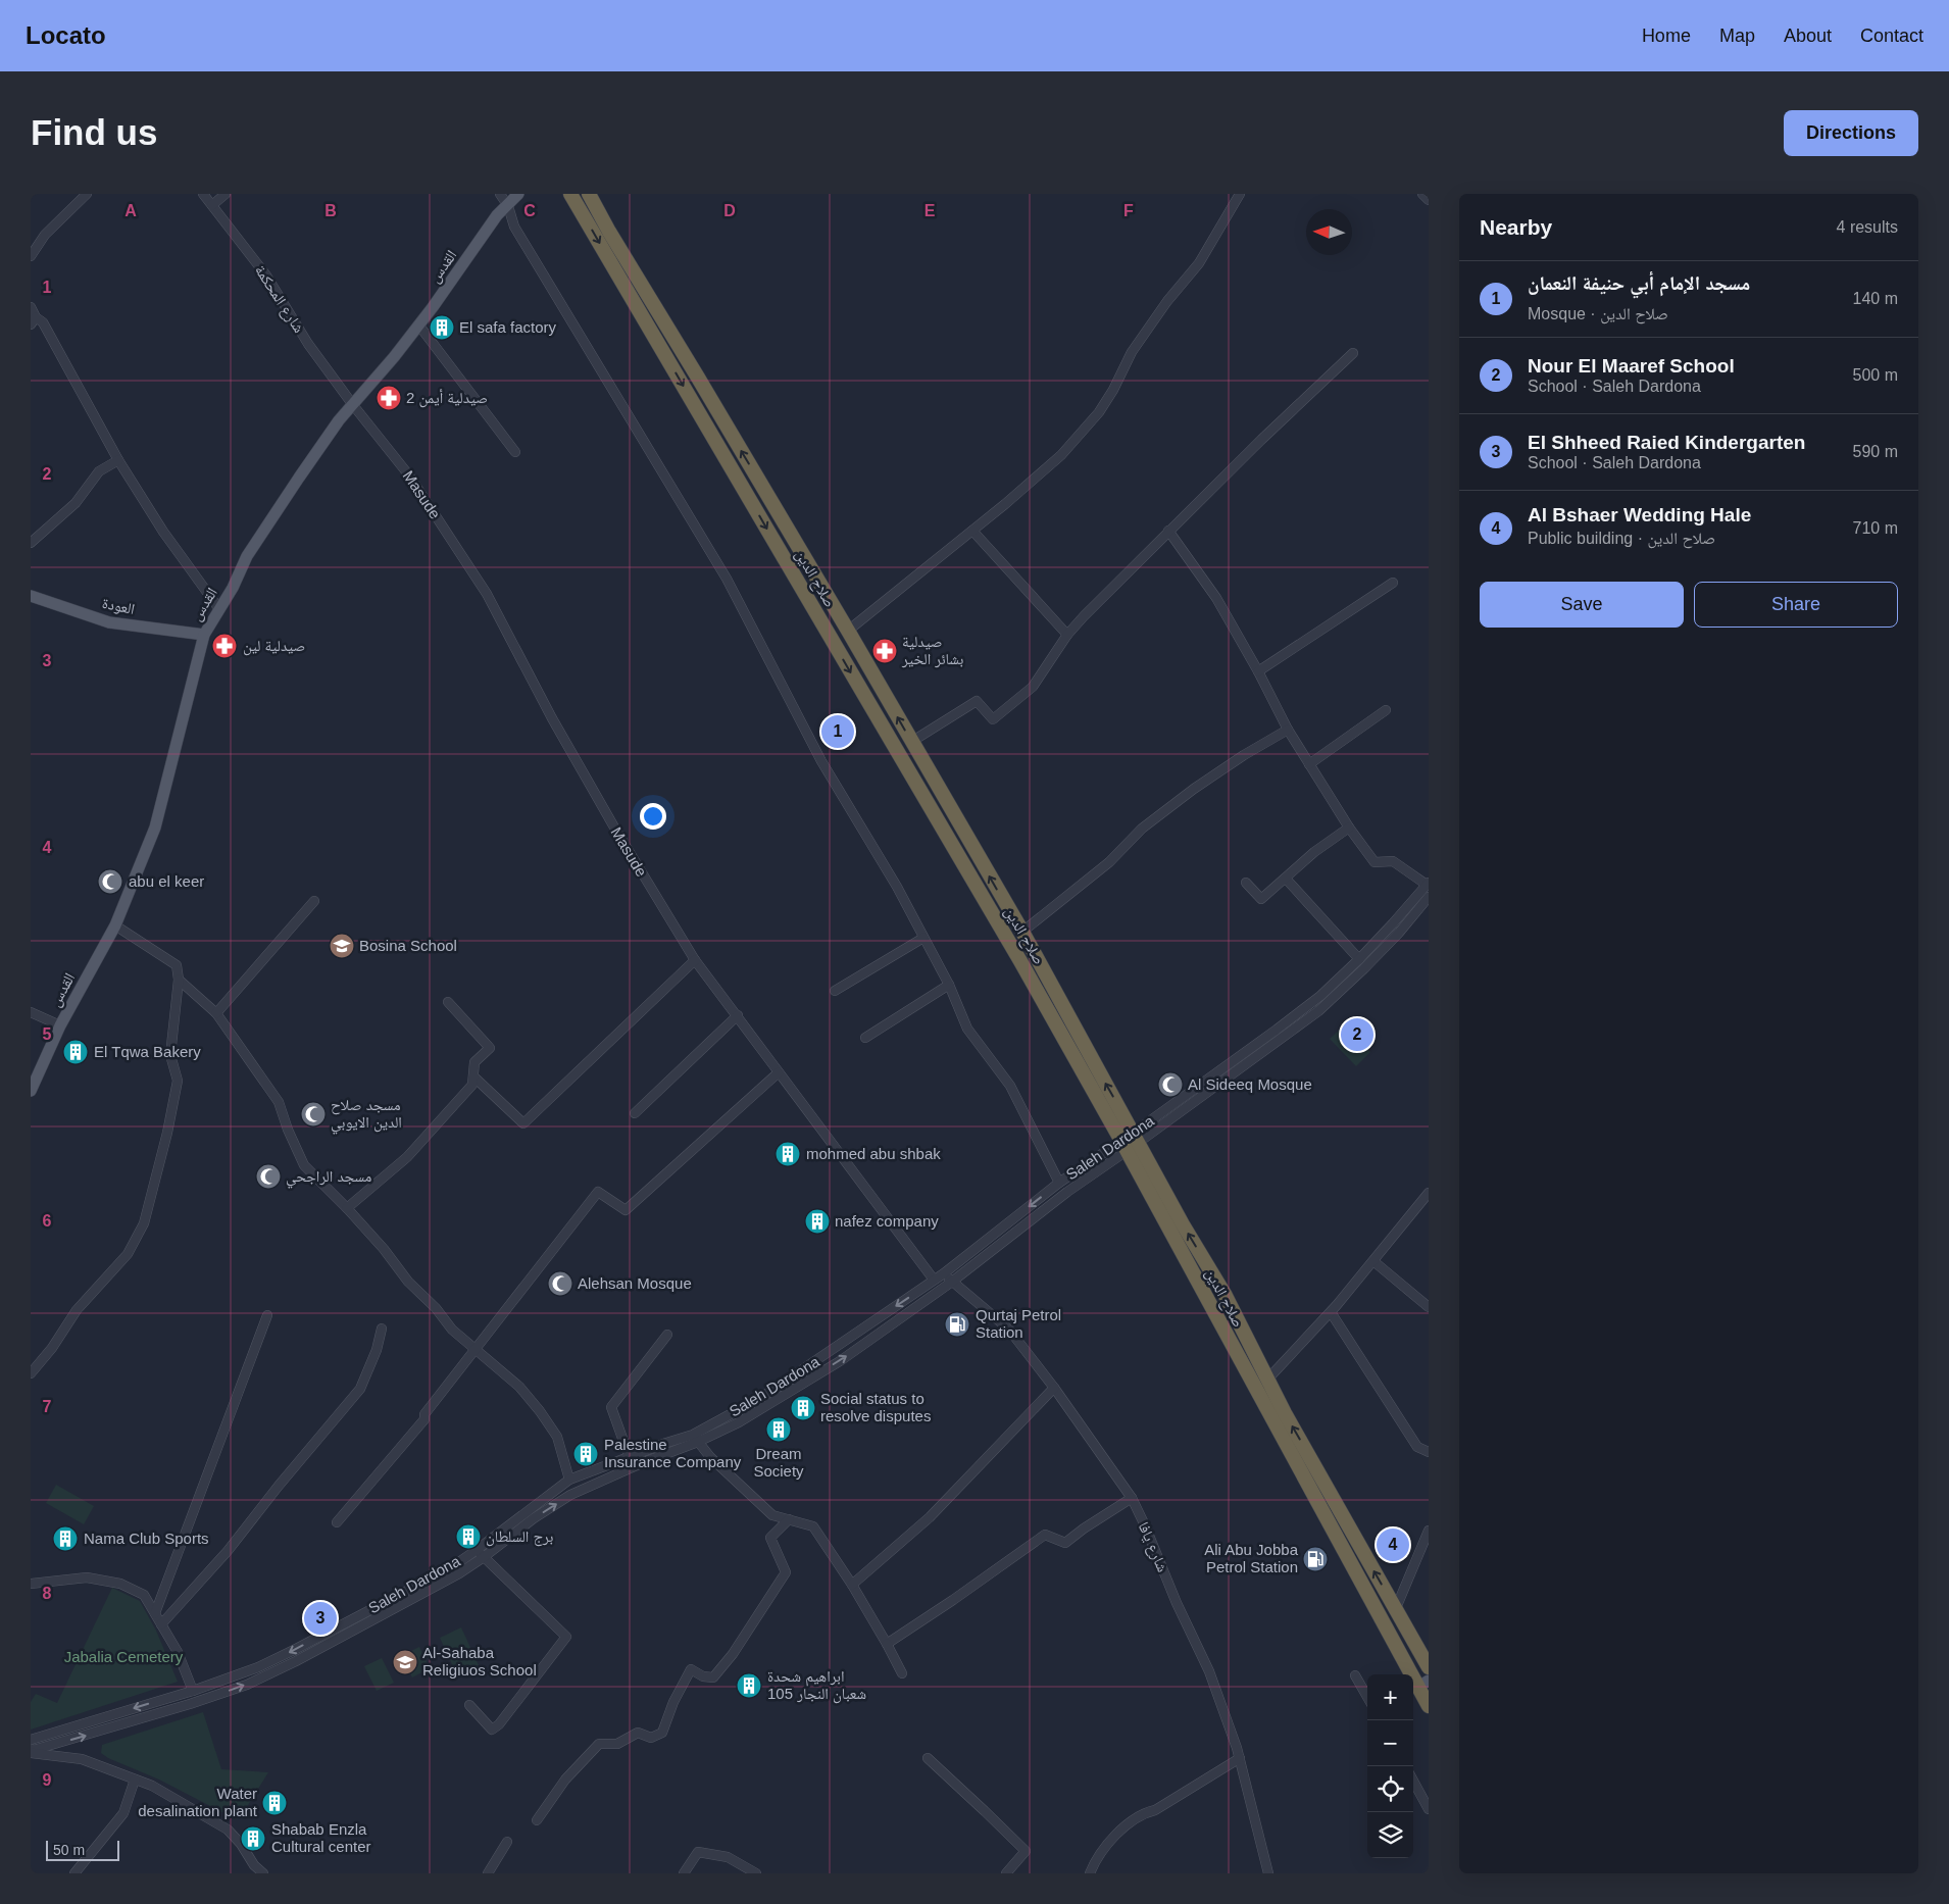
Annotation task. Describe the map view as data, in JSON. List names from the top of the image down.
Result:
{
  "streets": {
    "highway": ["صلاح الدين"],
    "main road": ["القدس", "العودة"],
    "street": [
      "شارع المحكمة",
      "Masude",
      "Saleh Dardona",
      "شارع يافا"
    ]
  },
  "crossings": [
    ["القدس", "شارع المحكمة"],
    ["القدس", "Masude"],
    ["القدس", "العودة"],
    ["شارع المحكمة", "Masude"],
    ["Masude", "Saleh Dardona"],
    ["صلاح الدين", "Saleh Dardona"],
    ["Saleh Dardona", "شارع يافا"]
  ],
  "parks": ["Jabalia Cemetery"],
  "places": {
    "building": [
      "El safa factory",
      "El Tqwa Bakery",
      "mohmed abu shbak",
      "nafez company",
      "Social status to resolve disputes",
      "Dream Society",
      "Palestine Insurance Company",
      "برج السلطان",
      "Nama Club Sports",
      "ابراهيم شحدة شعبان النجار 105",
      "Water desalination plant",
      "Shabab Enzla Cultural center"
    ],
    "pharmacy": ["صيدلية أيمن 2", "صيدلية لين", "صيدلية بشائر الخير"],
    "mosque": [
      "abu el keer",
      "Al Sideeq Mosque",
      "مسجد صلاح الدين الايوبي",
      "مسجد الراجحي",
      "Alehsan Mosque"
    ],
    "school or university": ["Bosina School", "Al-Sahaba Religiuos School"],
    "fuel station": ["Qurtaj Petrol Station", "Ali Abu Jobba Petrol Station"]
  },
  "scale_bar": "50 m",
  "north": "left",
  "page": {
    "header": "Locato",
    "nav": [
      "Home",
      "Map",
      "About",
      "Contact"
    ],
    "buttons": [
      "Directions",
      ["Save", "Share"]
    ],
    "title": "Find us",
    "heading": ["Nearby", "4 results"],
    "list": [
      {
        "mark": "1",
        "name": "مسجد الإمام أبي حنيفة النعمان",
        "note": "Mosque · صلاح الدين",
        "value": "140 m"
      },
      {
        "mark": "2",
        "name": "Nour El Maaref School",
        "note": "School · Saleh Dardona",
        "value": "500 m"
      },
      {
        "mark": "3",
        "name": "El Shheed Raied Kindergarten",
        "note": "School · Saleh Dardona",
        "value": "590 m"
      },
      {
        "mark": "4",
        "name": "Al Bshaer Wedding Hale",
        "note": "Public building · صلاح الدين",
        "value": "710 m"
      }
    ],
    "pins": [
      "1",
      "2",
      "4",
      "3"
    ],
    "map_buttons": ["+", "−"],
    "scale": "50 m"
  },
  "grid": {
    "columns": [
      "A",
      "B",
      "C",
      "D",
      "E",
      "F"
    ],
    "rows": [
      "1",
      "2",
      "3",
      "4",
      "5",
      "6",
      "7",
      "8",
      "9"
    ]
  }
}
